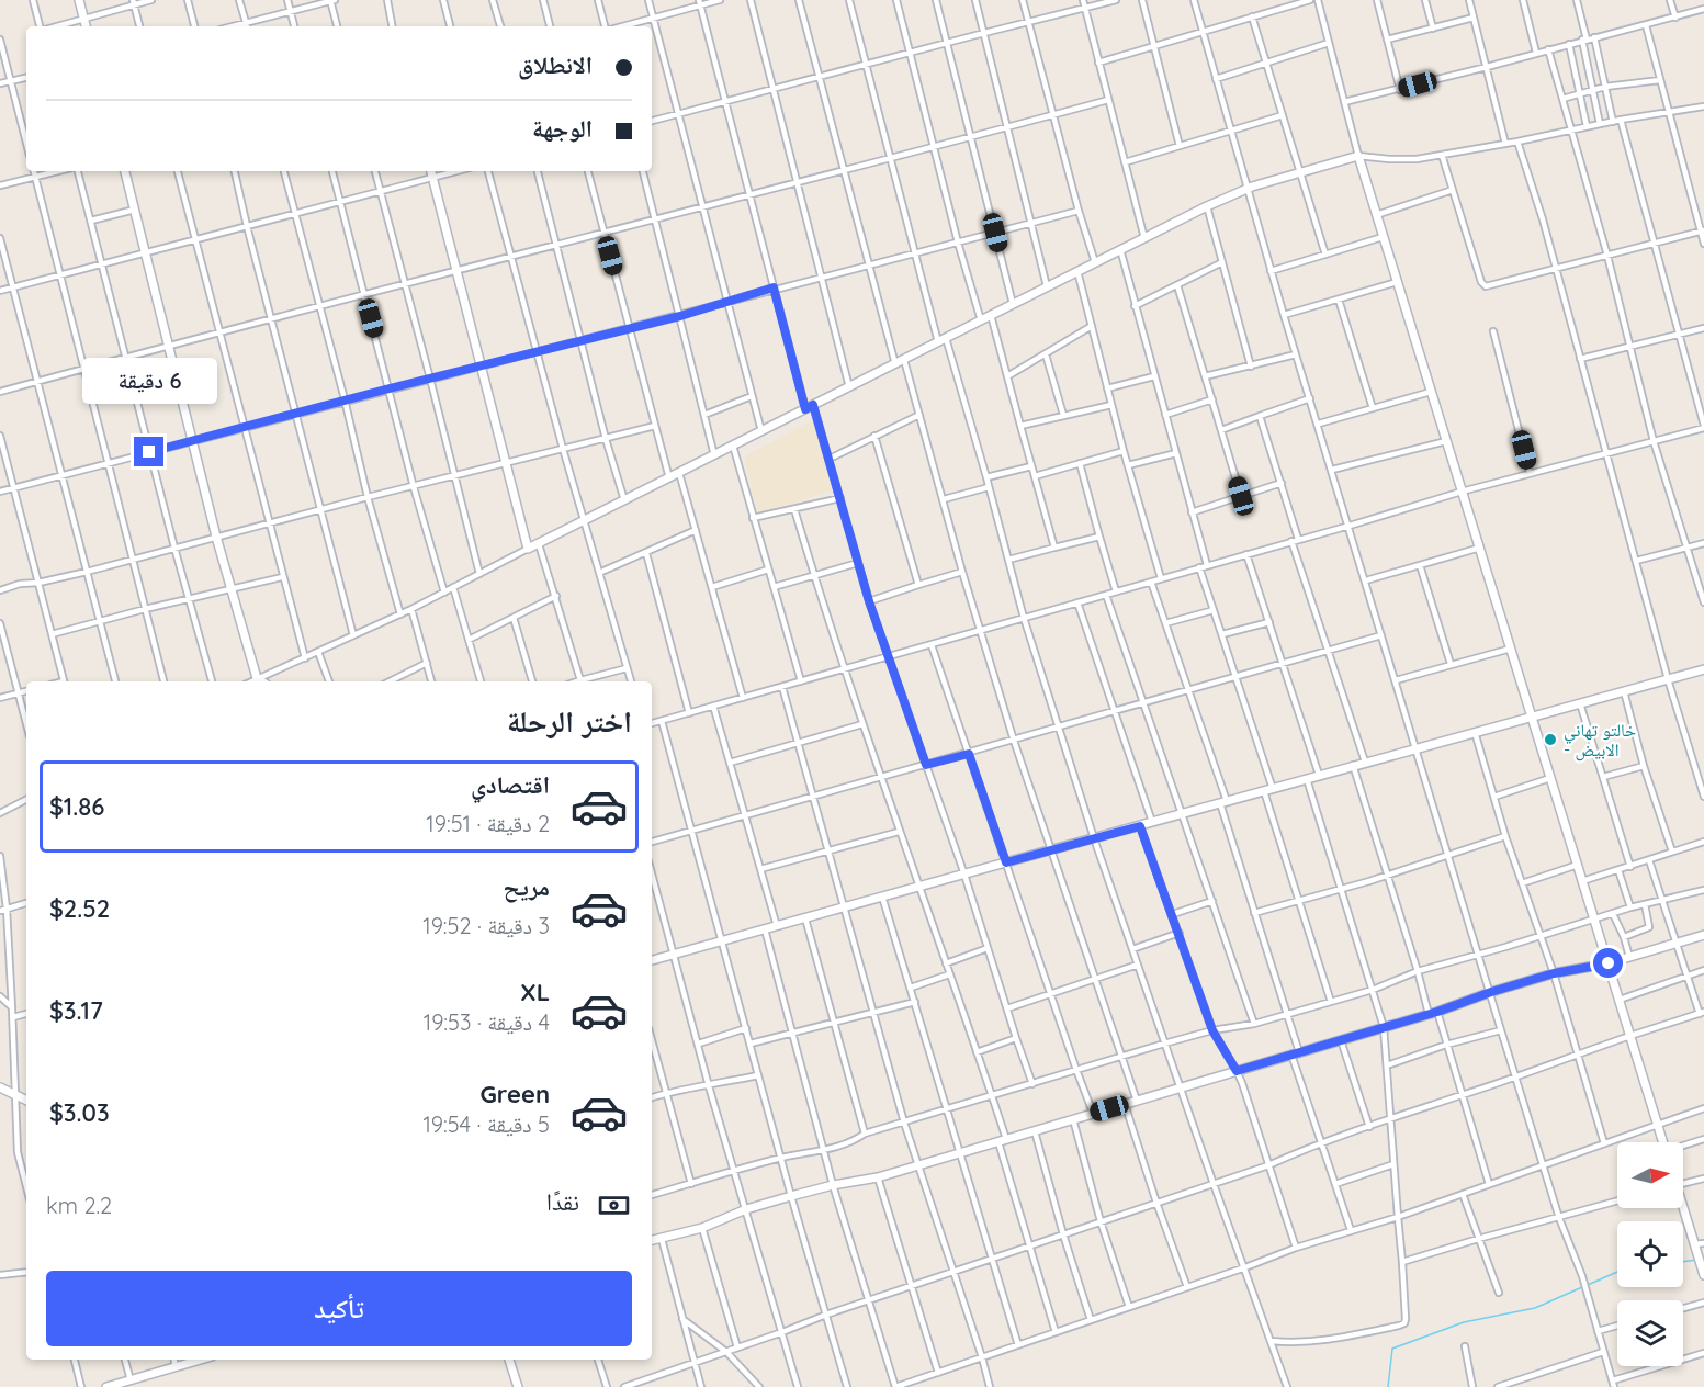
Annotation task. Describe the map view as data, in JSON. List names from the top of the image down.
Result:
{
  "places": ["خالتو تهاني - الابيض"],
  "north": "right",
  "page": {
    "banner": ["الانطلاق", "الوجهة"],
    "bubble": "6 دقيقة",
    "heading": "اختر الرحلة",
    "list": [
      {
        "name": "اقتصادي",
        "note": "2 دقيقة · 19:51",
        "value": "$1.86"
      },
      {
        "name": "مريح",
        "note": "3 دقيقة · 19:52",
        "value": "$2.52"
      },
      {
        "name": "XL",
        "note": "4 دقيقة · 19:53",
        "value": "$3.17"
      },
      {
        "name": "Green",
        "note": "5 دقيقة · 19:54",
        "value": "$3.03"
      }
    ],
    "pay": ["نقدًا", "2.2 km"],
    "buttons": "تأكيد"
  }
}
